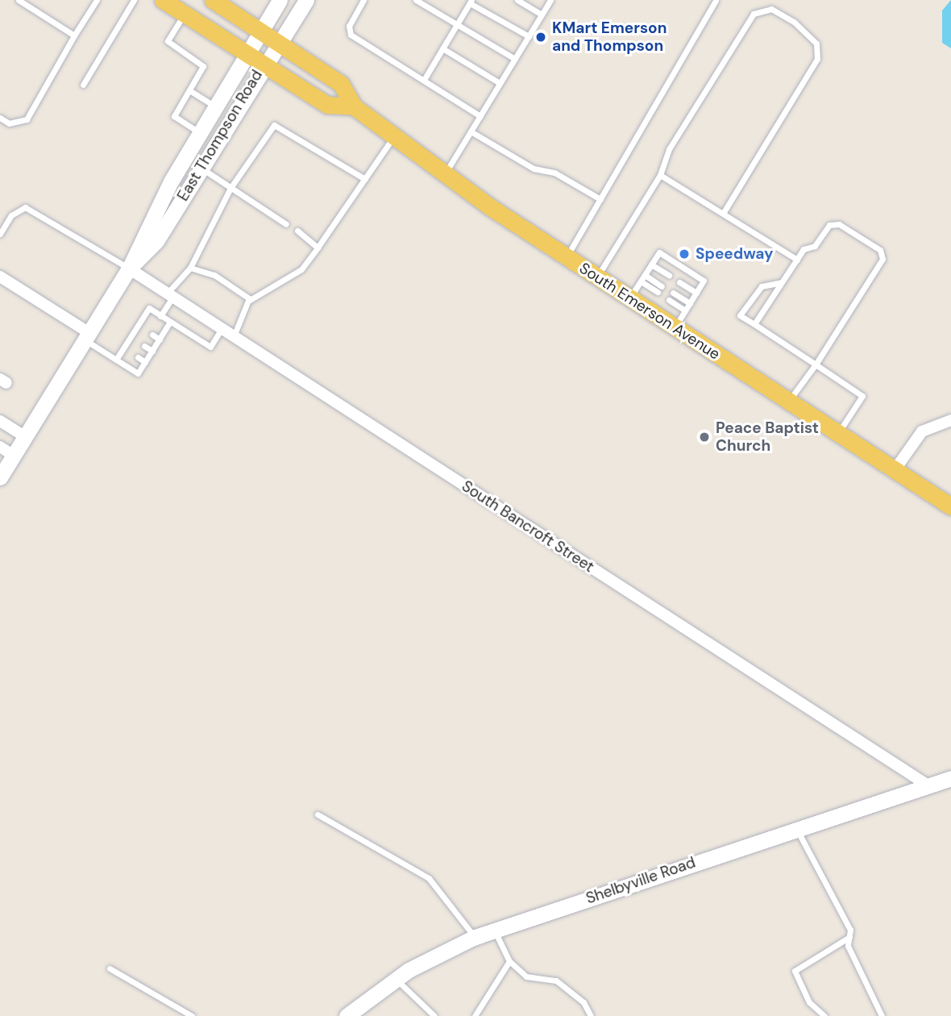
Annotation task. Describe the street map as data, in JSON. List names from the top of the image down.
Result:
{
  "streets": {
    "main road": ["East Thompson Road", "South Emerson Avenue", "Shelbyville Road"],
    "street": ["South Bancroft Street"]
  },
  "crossings": [
    ["East Thompson Road", "South Emerson Avenue"],
    ["East Thompson Road", "South Bancroft Street"],
    ["South Bancroft Street", "Shelbyville Road"]
  ],
  "places": ["KMart Emerson and Thompson", "Speedway", "Peace Baptist Church"]
}
